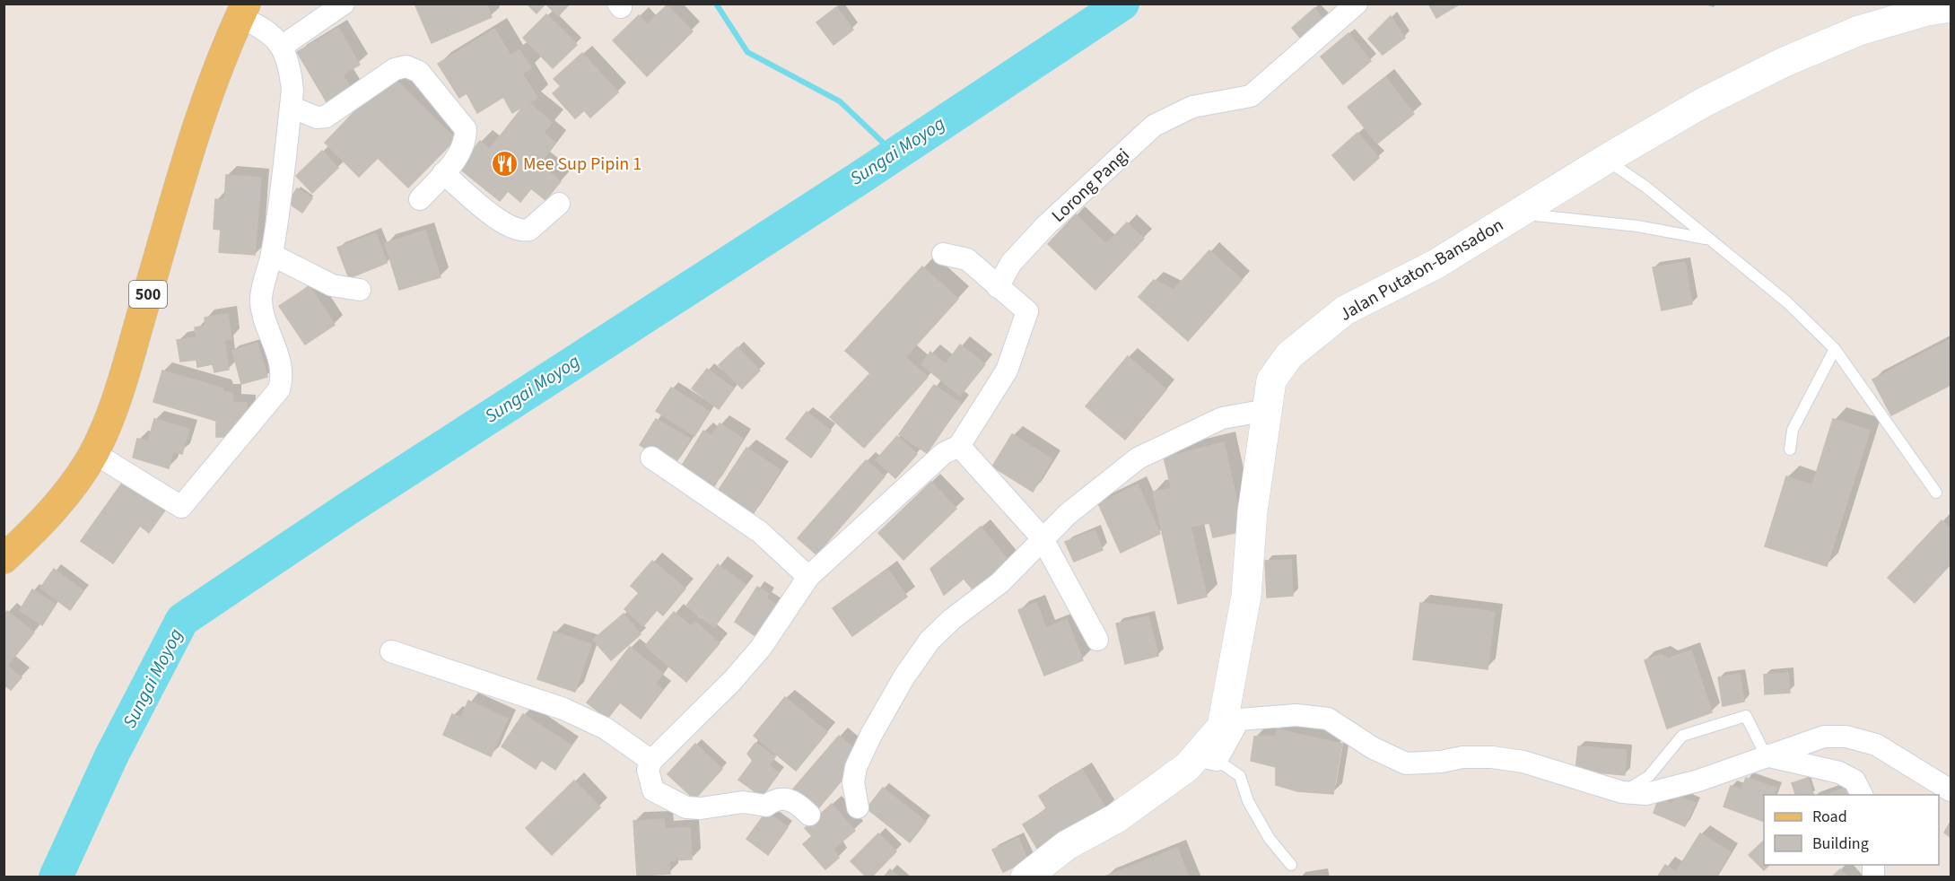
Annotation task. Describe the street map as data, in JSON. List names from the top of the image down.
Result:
{
  "streets": {
    "main road": ["500"],
    "street": ["Lorong Pangi", "Jalan Putaton-Bansadon"]
  },
  "water": ["Sungai Moyog"],
  "places": {
    "restaurant": ["Mee Sup Pipin 1"]
  },
  "legend": ["Road", "Building"]
}
